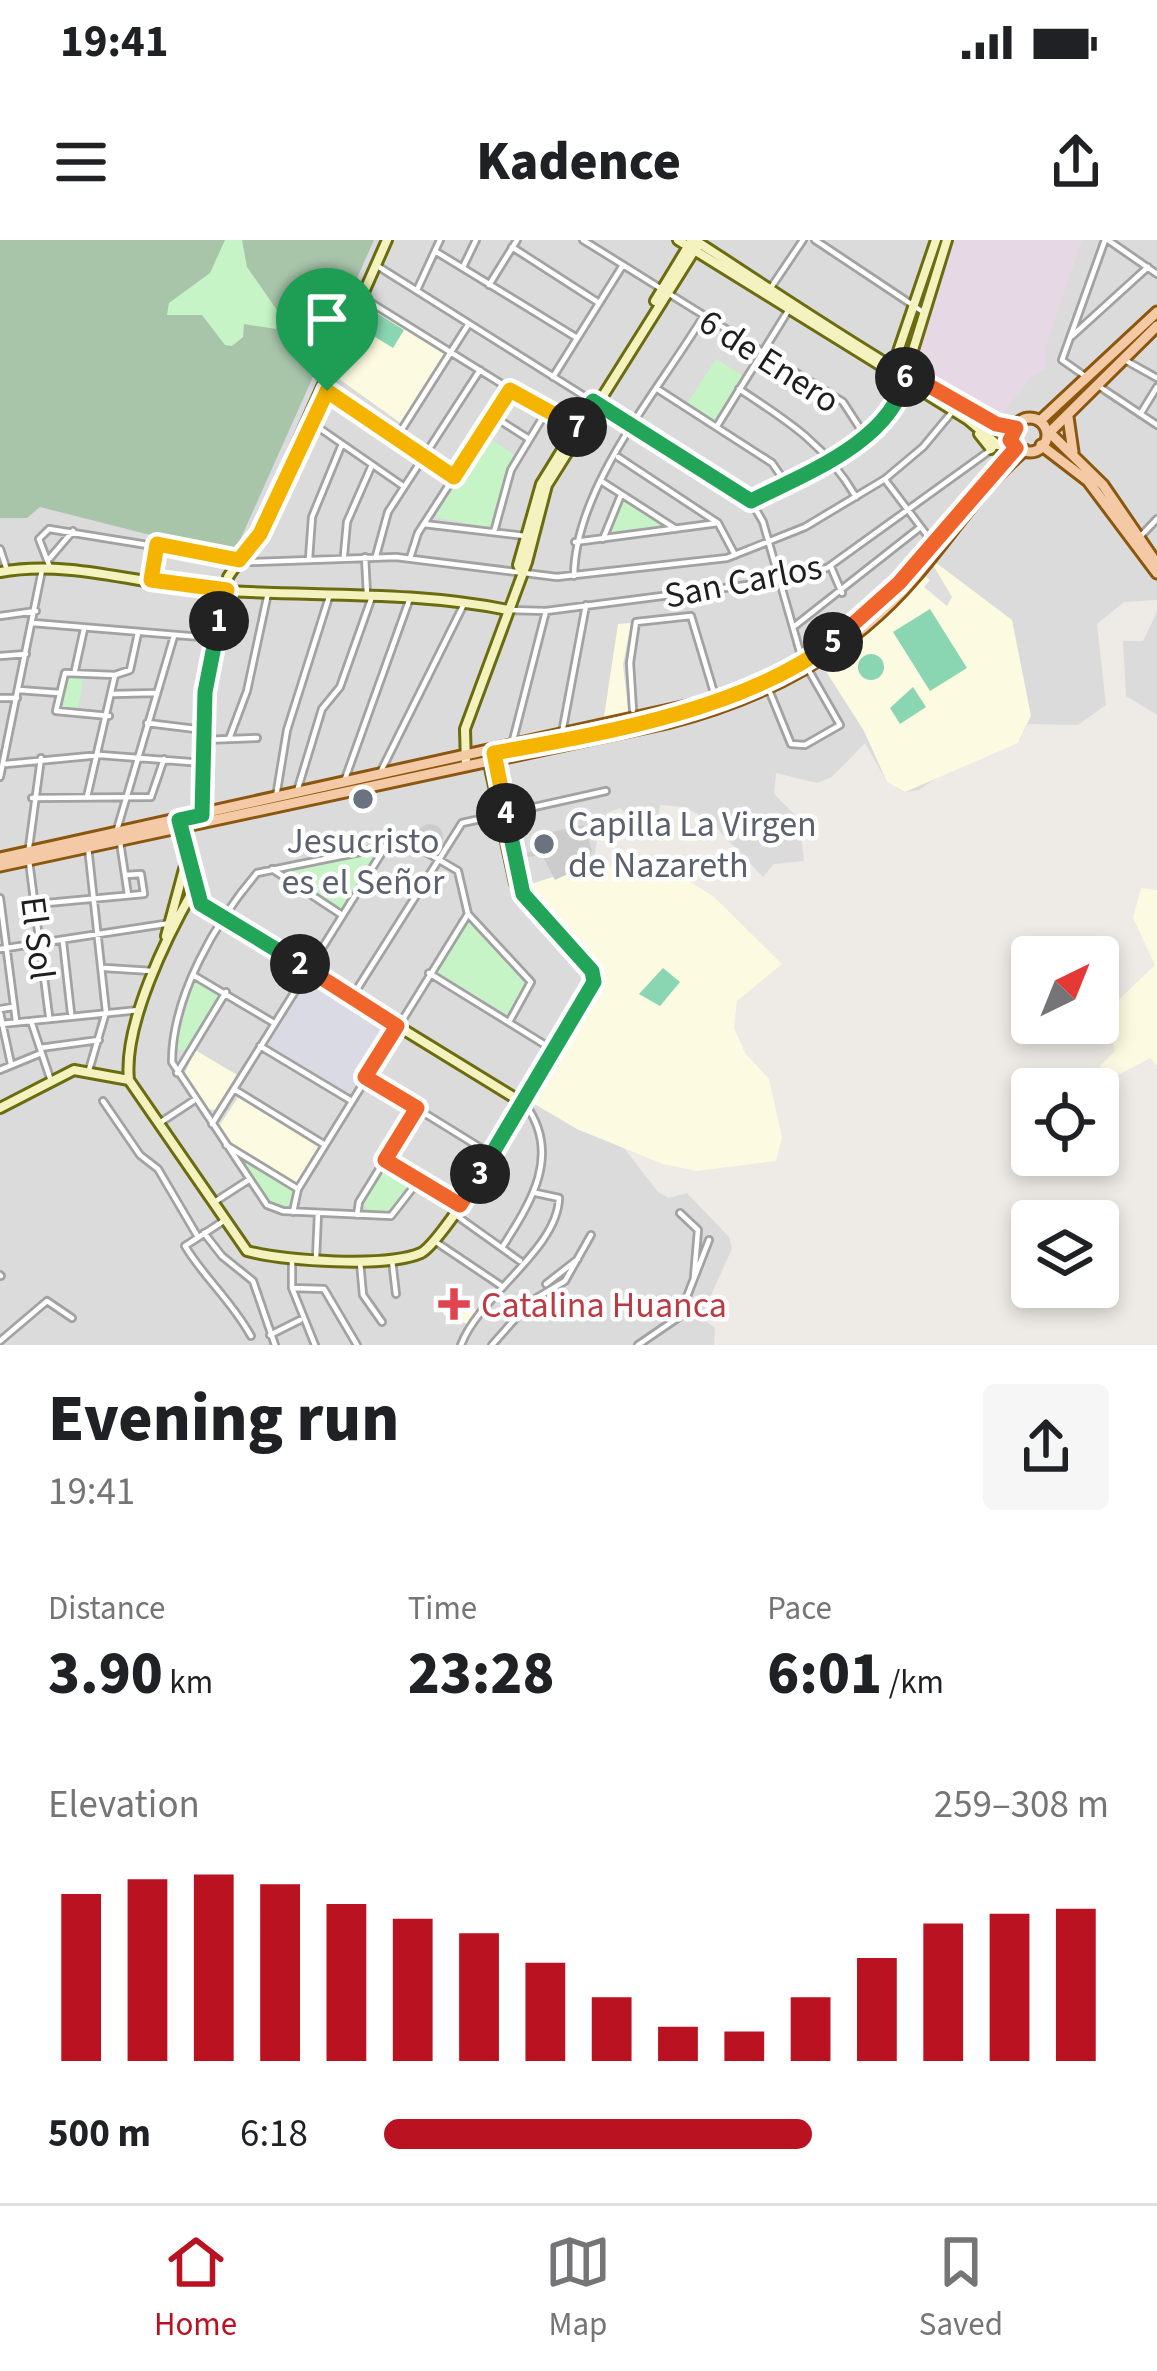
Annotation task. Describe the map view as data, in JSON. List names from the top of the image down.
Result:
{
  "streets": {
    "street": ["6 de Enero", "San Carlos", "El Sol"]
  },
  "places": {
    "other": ["Jesucristo es el Señor", "Capilla La Virgen de Nazareth"],
    "health": ["Catalina Huanca"]
  },
  "north": "top right",
  "page": {
    "status": "19:41",
    "header": "Kadence",
    "pins": [
      "6",
      "7",
      "1",
      "5",
      "4",
      "2",
      "3"
    ],
    "heading": ["Evening run", "19:41"],
    "stats": [
      ["Distance", "3.90 km"],
      ["Time", "23:28"],
      ["Pace", "6:01 /km"]
    ],
    "chart": ["Elevation", "259–308 m"],
    "list": [
      {
        "name": "500 m",
        "note": "6:18"
      }
    ],
    "tabs": ["Home", "Map", "Saved"]
  }
}
